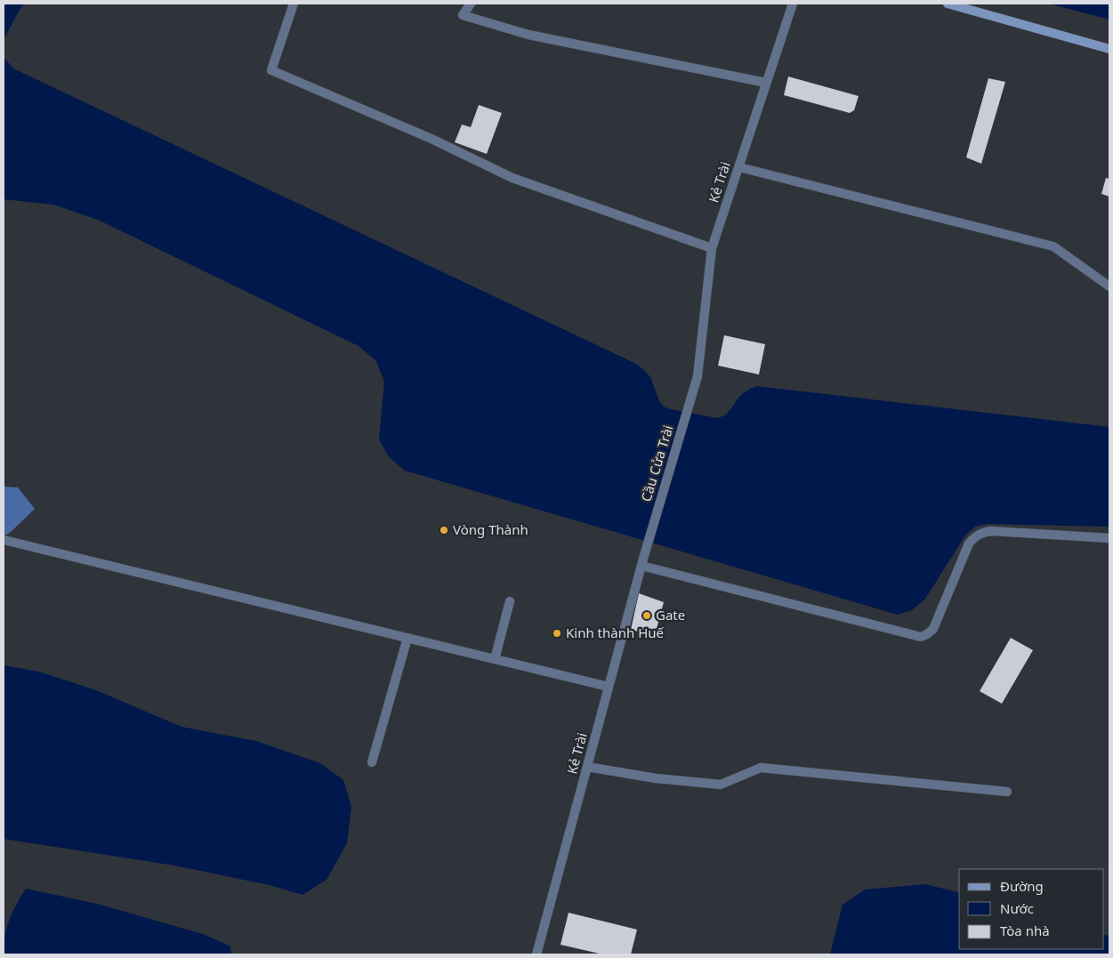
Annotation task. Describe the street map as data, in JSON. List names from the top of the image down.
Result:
{
  "streets": {
    "street": ["Kẻ Trài", "Cầu Cửa Trài"]
  },
  "crossings": [
    ["Kẻ Trài", "Cầu Cửa Trài"]
  ],
  "places": ["Vòng Thành", "Gate", "Kinh thành Huế"],
  "legend": ["Đường", "Nước", "Tòa nhà"]
}
